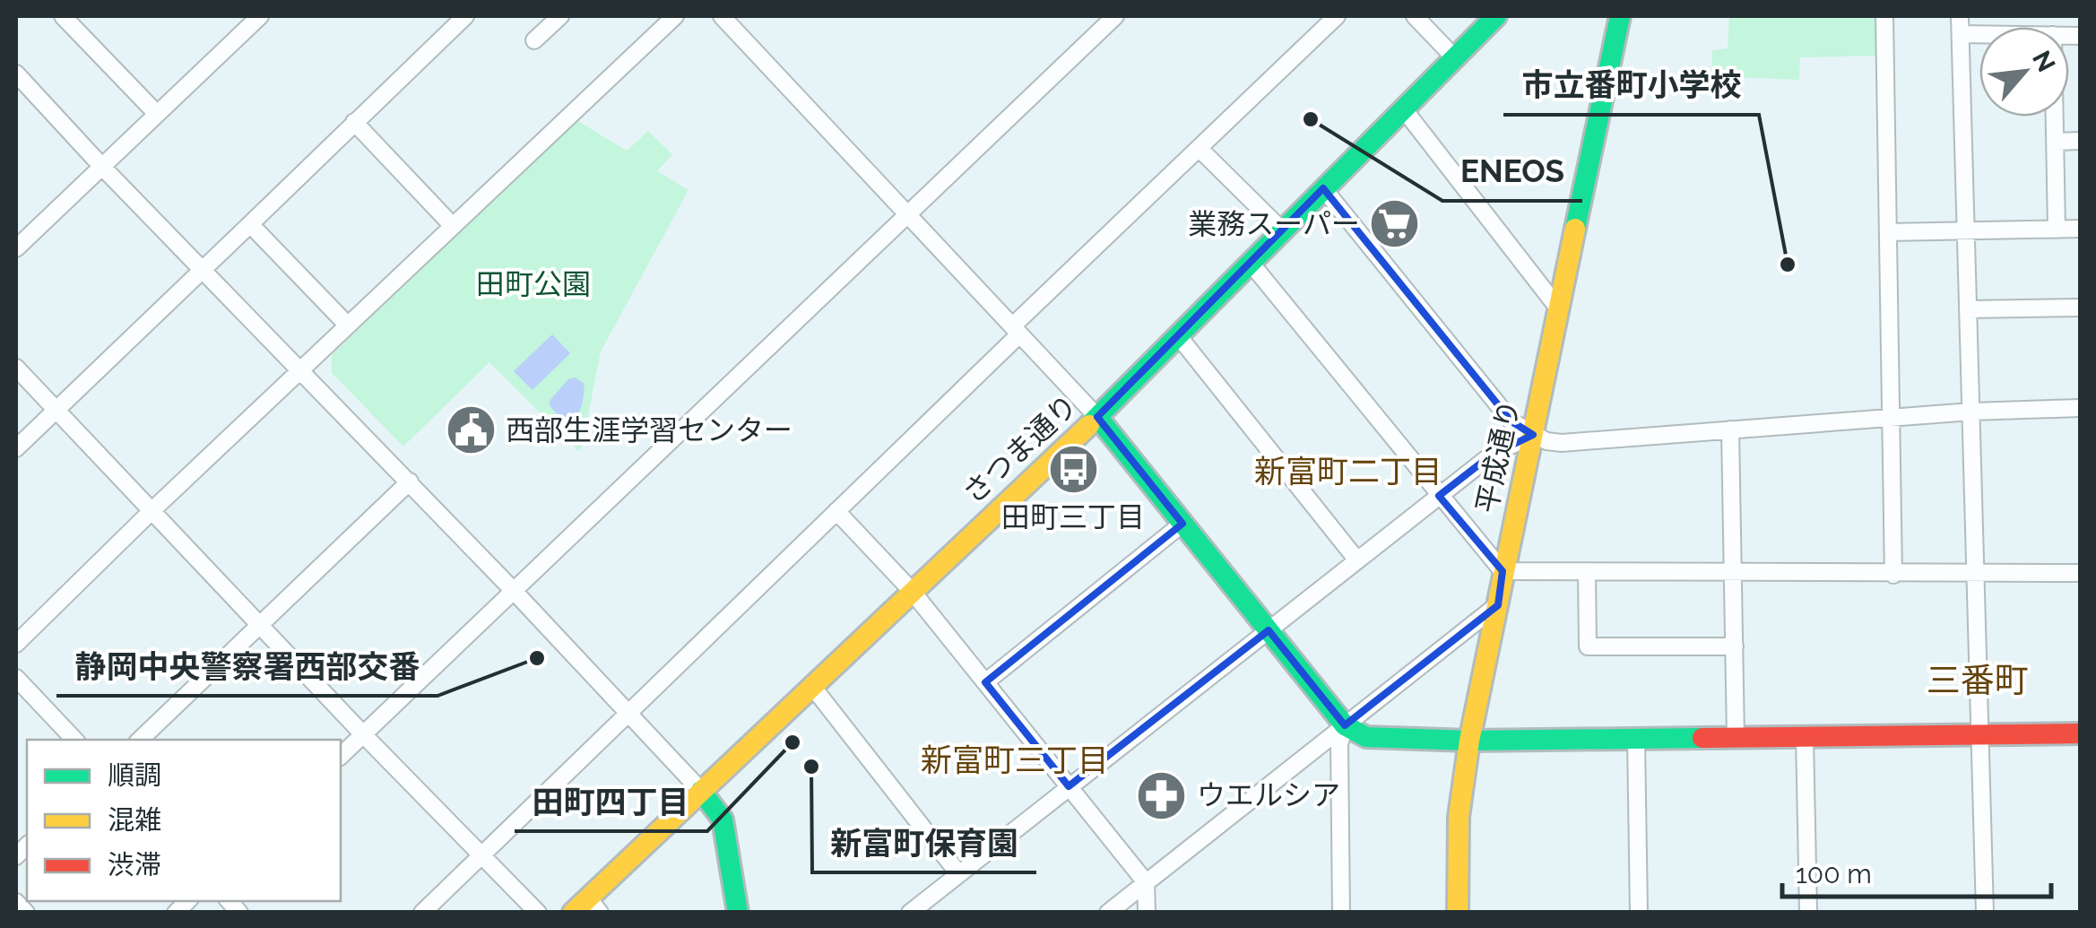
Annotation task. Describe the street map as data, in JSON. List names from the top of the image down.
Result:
{
  "streets": {
    "street": ["さつま通り", "平成通り"]
  },
  "districts": ["新富町二丁目", "三番町", "新富町三丁目"],
  "parks": ["田町公園"],
  "places": {
    "other": [
      "ENEOS",
      "市立番町小学校",
      "静岡中央警察署西部交番",
      "田町四丁目",
      "新富町保育園"
    ],
    "supermarket": ["業務スーパー"],
    "public building": ["西部生涯学習センター"],
    "bus stop": ["田町三丁目"],
    "pharmacy": ["ウエルシア"]
  },
  "legend": ["順調", "混雑", "渋滞"],
  "scale_bar": "100 m",
  "north": "top right"
}
